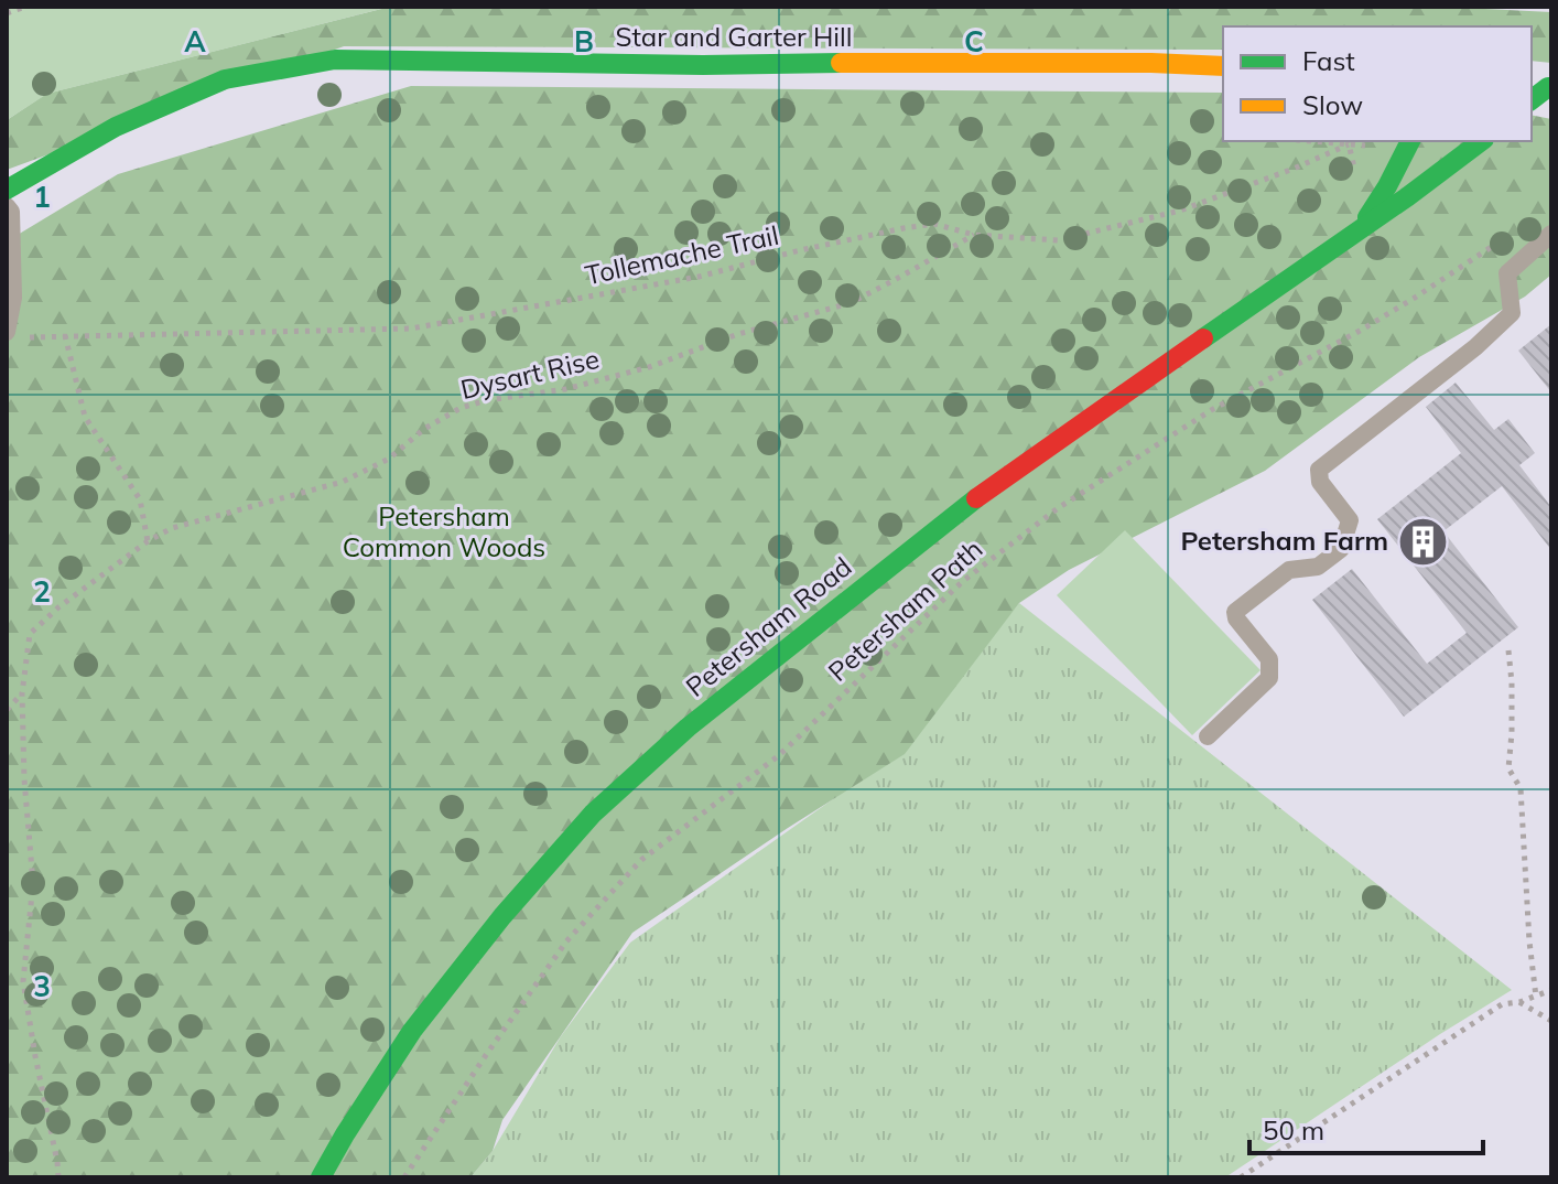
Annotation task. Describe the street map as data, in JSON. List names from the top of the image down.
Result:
{
  "streets": {
    "main road": ["Star and Garter Hill", "Petersham Road"],
    "path": ["Tollemache Trail", "Dysart Rise", "Petersham Path"]
  },
  "crossings": [
    ["Tollemache Trail", "Dysart Rise"]
  ],
  "parks": ["Petersham Common Woods"],
  "places": {
    "building": ["Petersham Farm"]
  },
  "legend": ["Fast", "Slow"],
  "scale_bar": "50 m",
  "grid": {
    "columns": ["A", "B", "C"],
    "rows": ["1", "2", "3"]
  }
}
